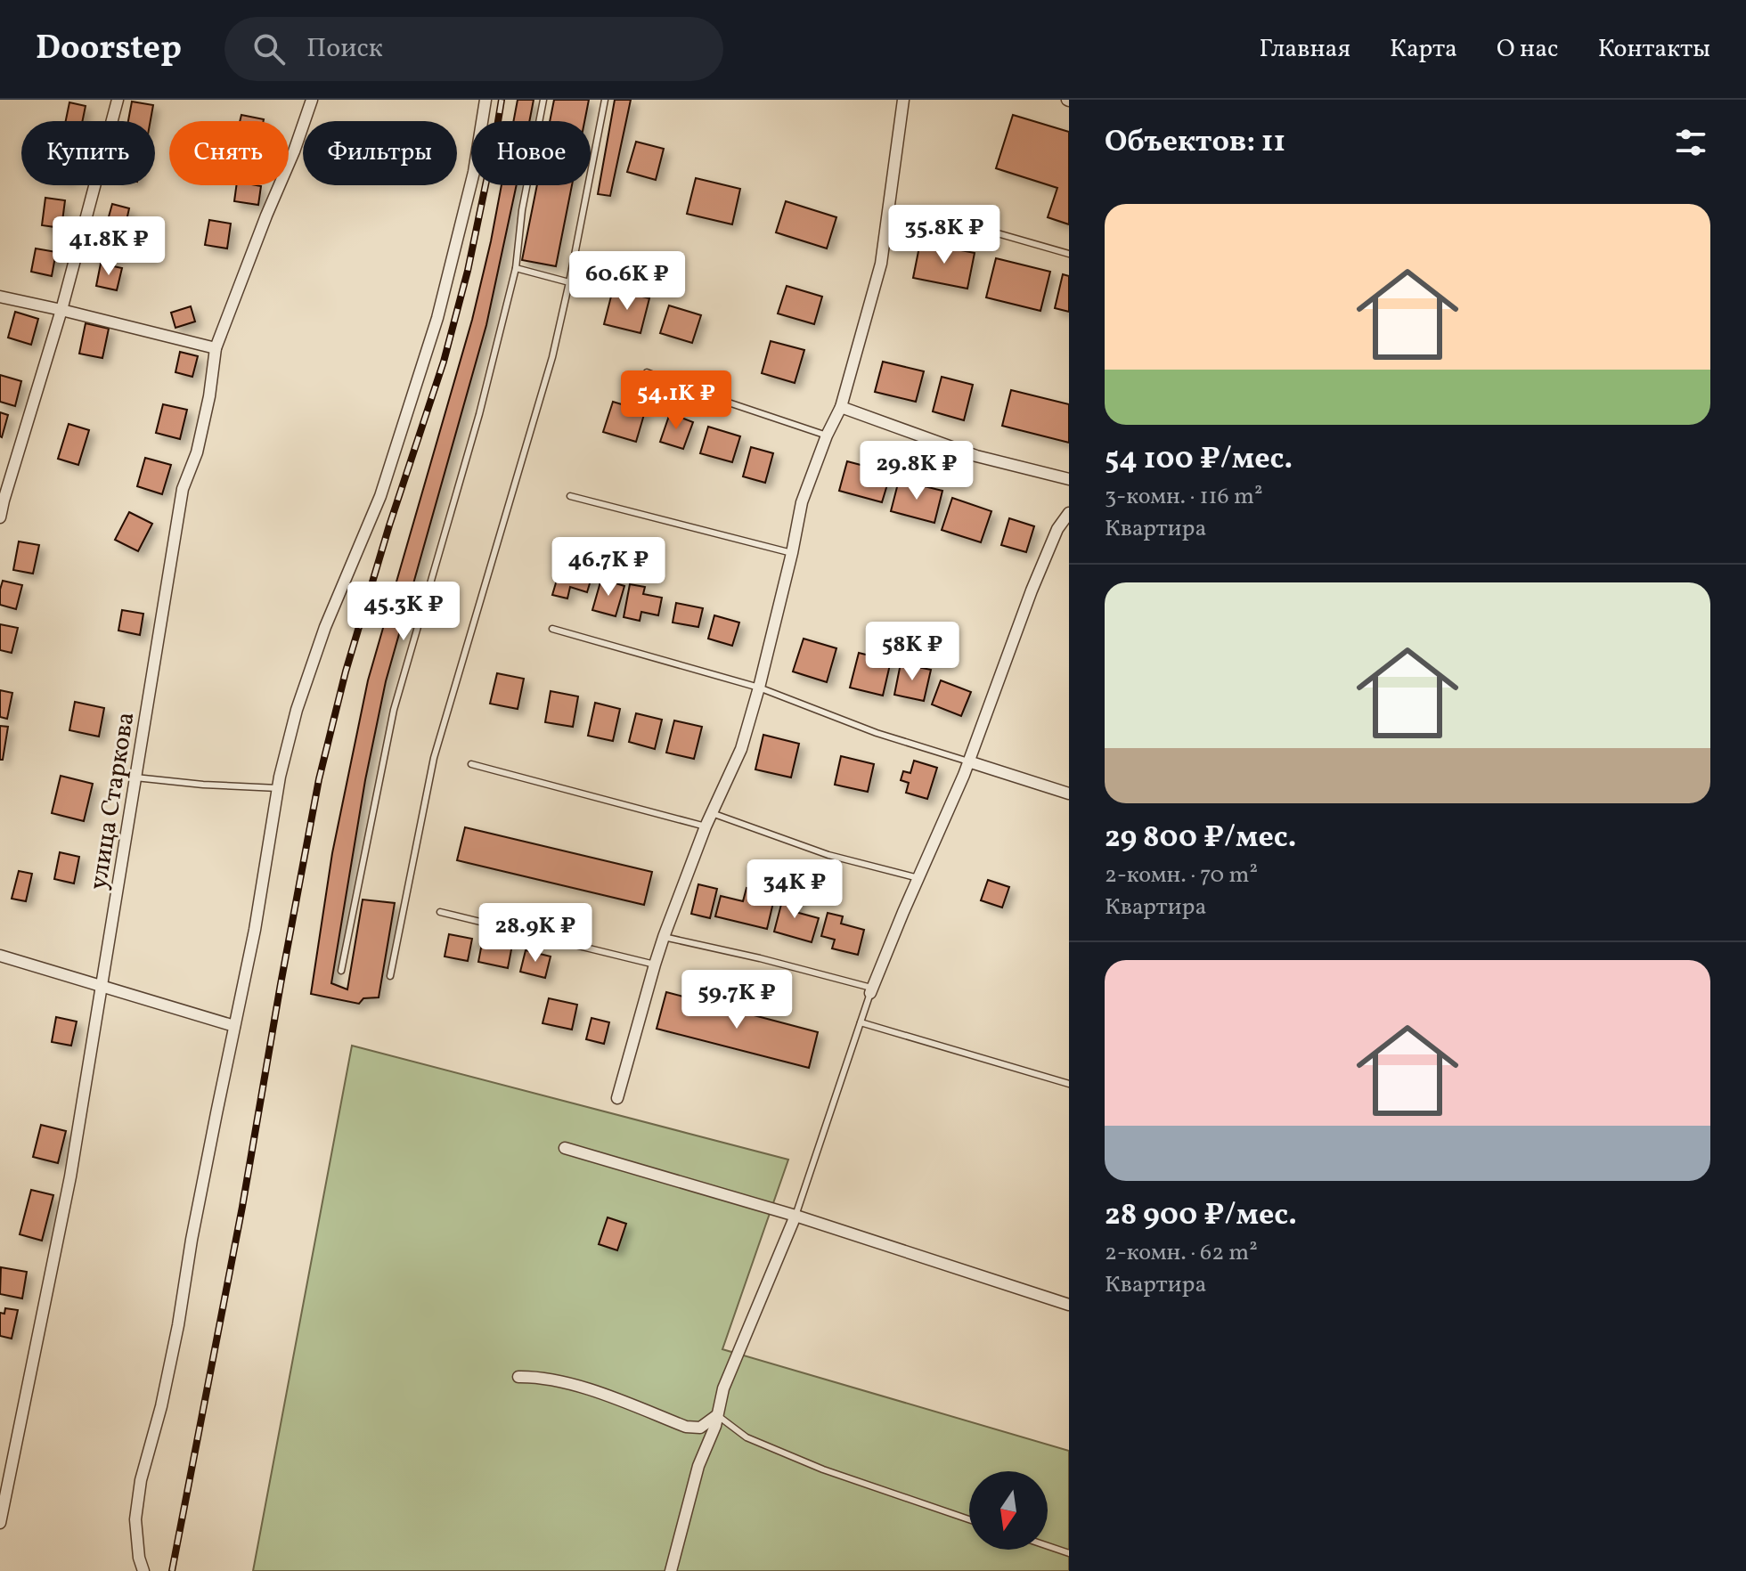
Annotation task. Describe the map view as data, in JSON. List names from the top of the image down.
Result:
{
  "streets": {
    "street": ["улица Старкова"]
  },
  "north": "bottom",
  "page": {
    "header": "Doorstep",
    "search": "Поиск",
    "nav": [
      "Главная",
      "Карта",
      "О нас",
      "Контакты"
    ],
    "heading": "Объектов: 11",
    "chip": [
      "Купить",
      "Снять",
      "Фильтры",
      "Новое"
    ],
    "list": [
      {
        "name": "54 100 ₽/мес.",
        "note": "3-комн. · 116 m² · Квартира"
      },
      {
        "name": "29 800 ₽/мес.",
        "note": "2-комн. · 70 m² · Квартира"
      },
      {
        "name": "28 900 ₽/мес.",
        "note": "2-комн. · 62 m² · Квартира"
      }
    ],
    "price": [
      "35.8K ₽",
      "41.8K ₽",
      "60.6K ₽",
      "54.1K ₽",
      "29.8K ₽",
      "46.7K ₽",
      "45.3K ₽",
      "58K ₽",
      "34K ₽",
      "28.9K ₽",
      "59.7K ₽"
    ]
  }
}
